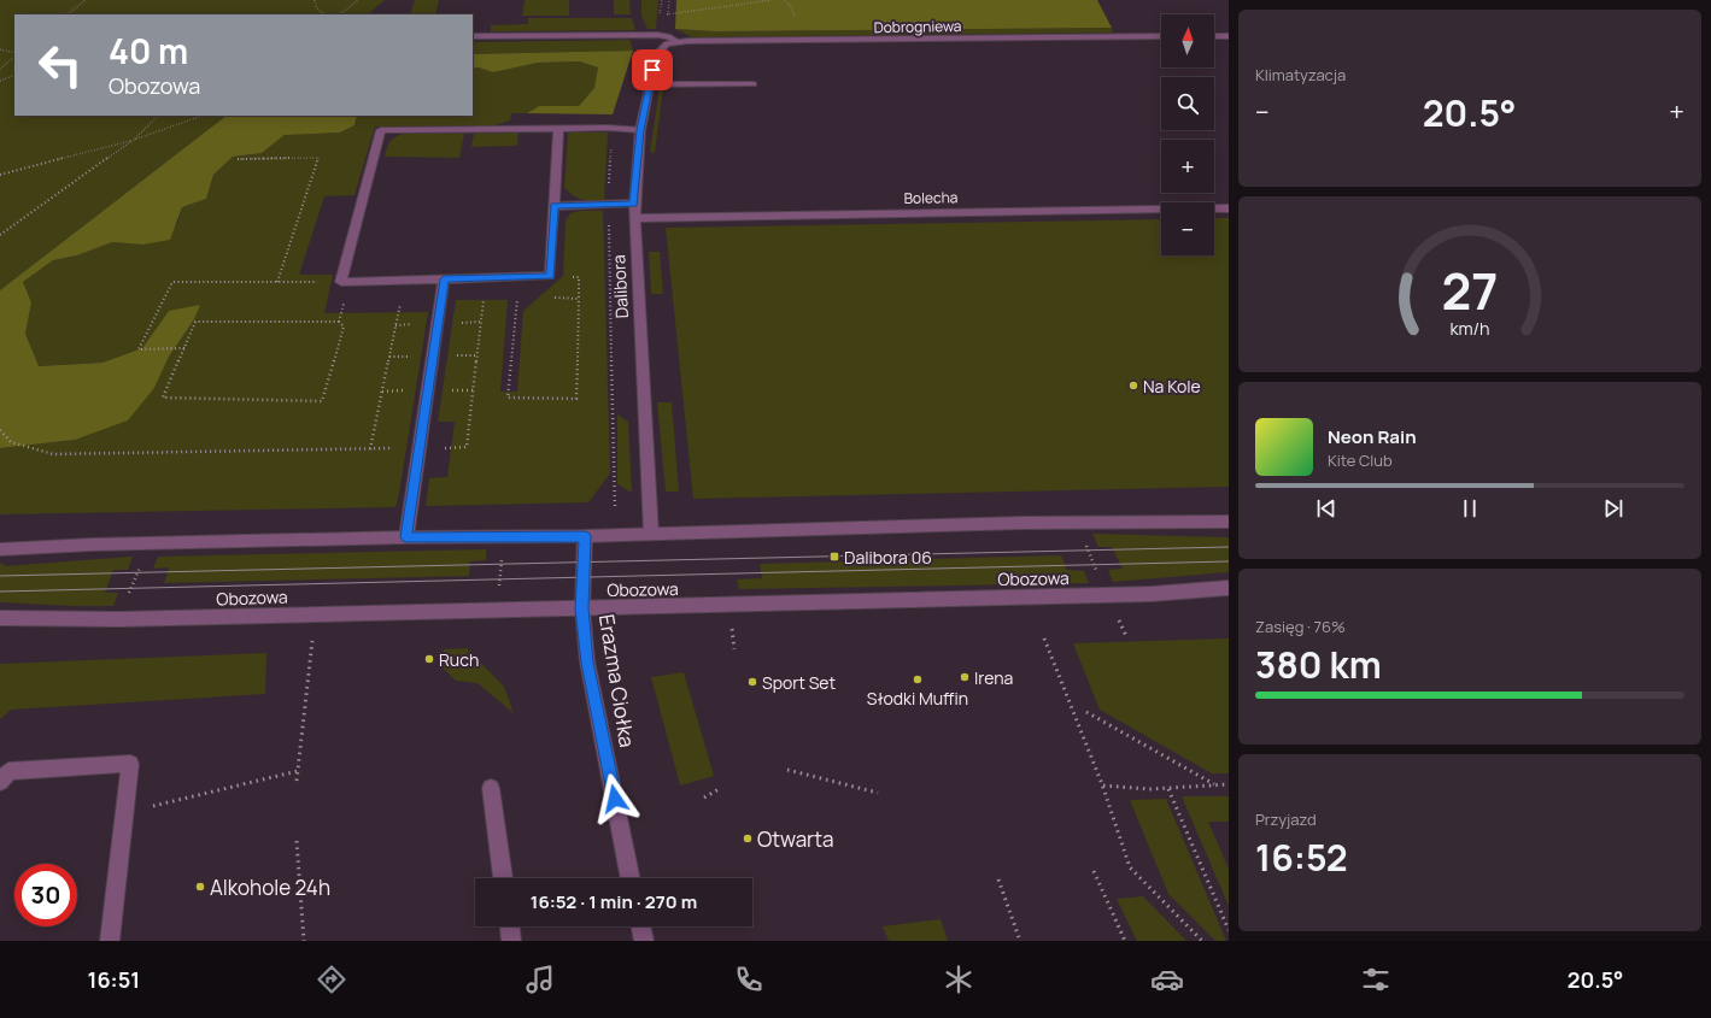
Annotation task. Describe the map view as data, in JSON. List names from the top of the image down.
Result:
{
  "streets": {
    "street": [
      "Dobrogniewa",
      "Bolecha",
      "Dalibora",
      "Obozowa",
      "Erazma Ciołka"
    ]
  },
  "crossings": [
    ["Dobrogniewa", "Dalibora"],
    ["Bolecha", "Dalibora"],
    ["Obozowa", "Erazma Ciołka"]
  ],
  "places": {
    "other": [
      "Na Kole",
      "Ruch",
      "Irena",
      "Słodki Muffin",
      "Sport Set",
      "Otwarta",
      "Alkohole 24h"
    ],
    "transit": ["Dalibora 06"]
  },
  "north": "top",
  "page": {
    "tile": [
      "Klimatyzacja",
      ["Zasięg · 76%", "380 km"],
      ["Przyjazd", "16:52"]
    ],
    "map_buttons": ["+", "−"],
    "turn": ["40 m", "Obozowa"],
    "heat": ["−", "20.5°", "+"],
    "song": ["Neon Rain", "Kite Club"],
    "limit": "30",
    "trip": "16:52 · 1 min · 270 m",
    "tabs": ["16:51", "20.5°"],
    "gauge": ["27", "km/h"]
  }
}
